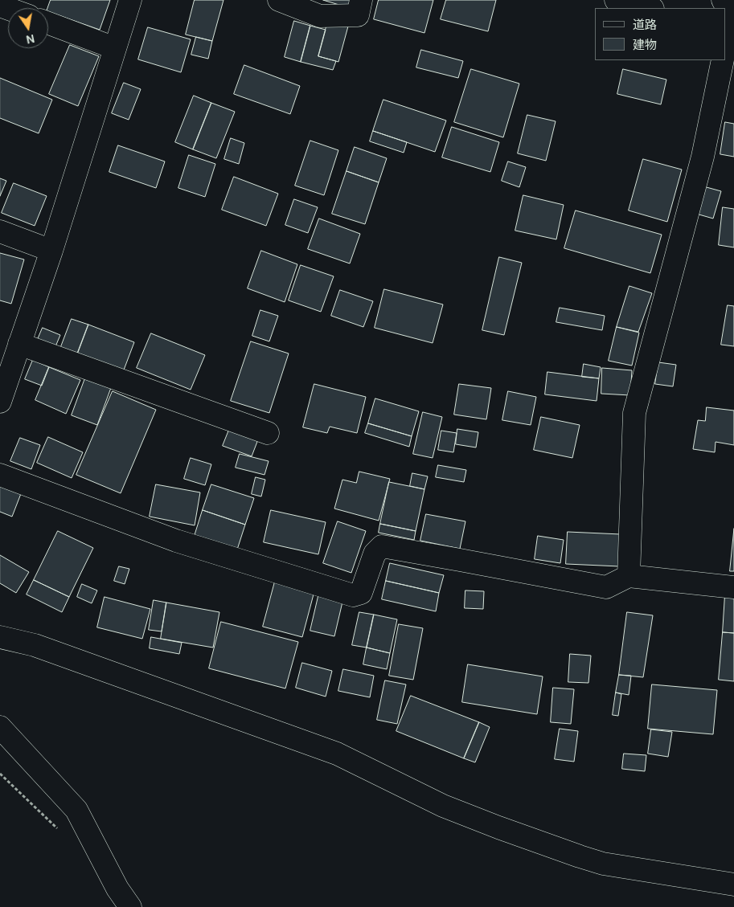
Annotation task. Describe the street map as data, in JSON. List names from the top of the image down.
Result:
{
  "legend": ["道路", "建物"],
  "north": "bottom"
}
